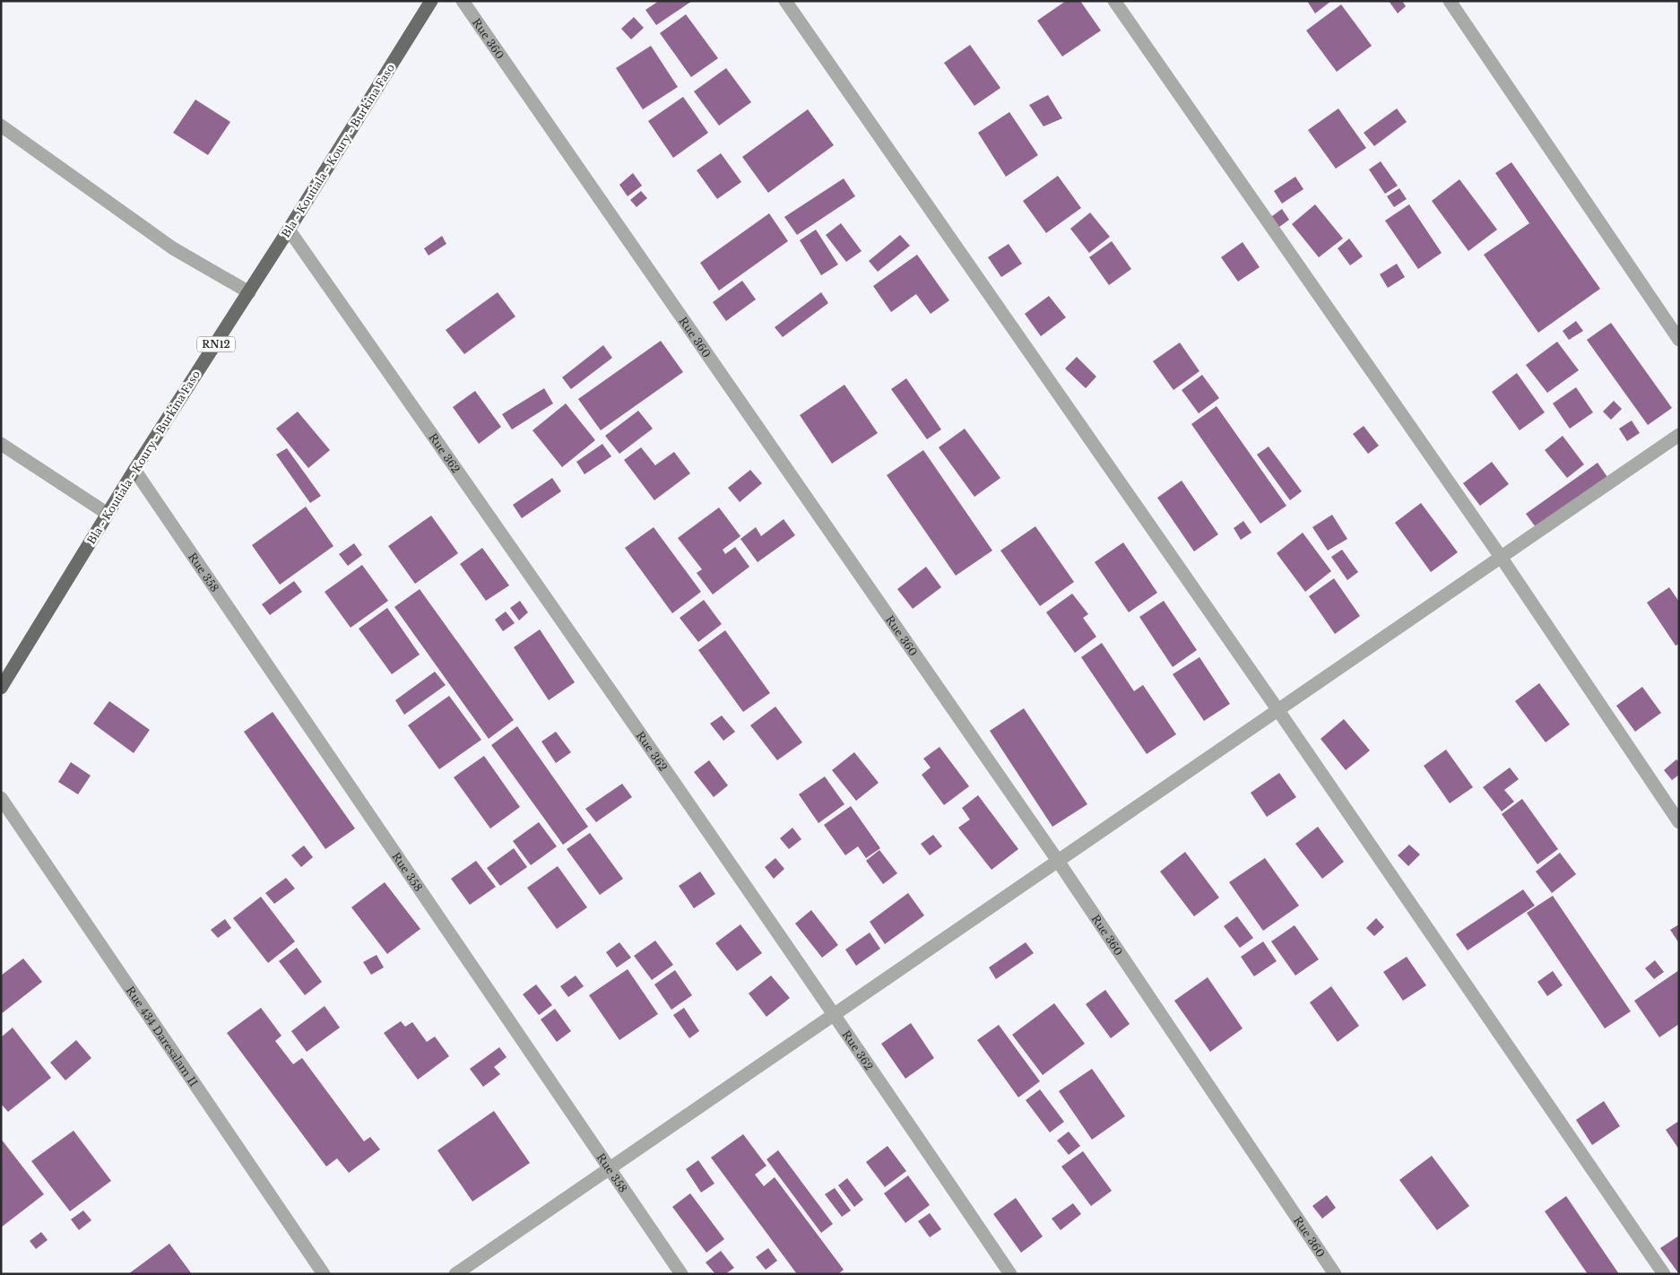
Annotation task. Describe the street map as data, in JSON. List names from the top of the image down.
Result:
{
  "streets": {
    "main road": ["Bla - Koutiala - Koury - Burkina Faso", "RN12"],
    "street": [
      "Rue 360",
      "Rue 362",
      "Rue 358",
      "Rue 434 Daresalam II"
    ]
  },
  "crossings": [
    ["Bla - Koutiala - Koury - Burkina Faso", "Rue 362"],
    ["Bla - Koutiala - Koury - Burkina Faso", "Rue 358"]
  ]
}
